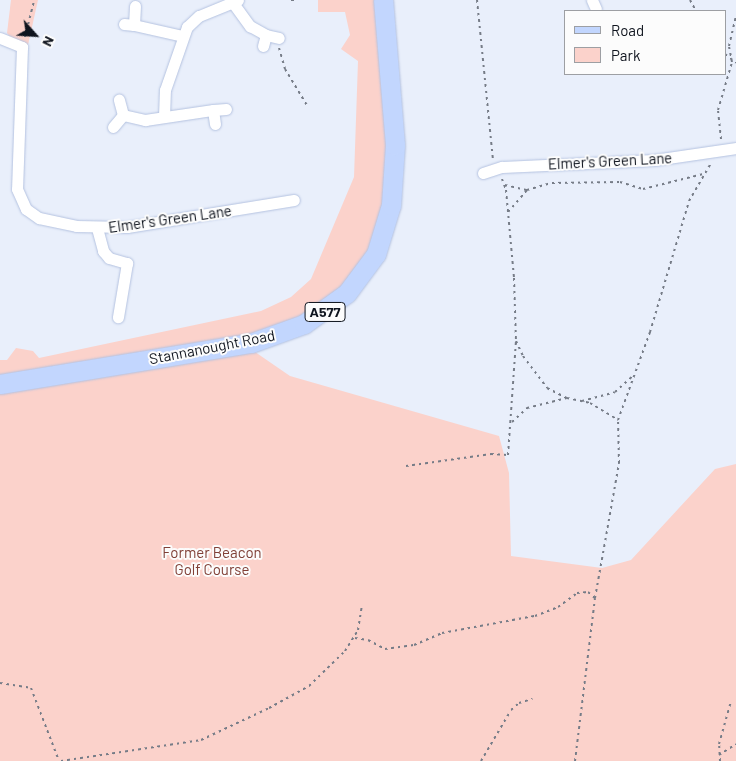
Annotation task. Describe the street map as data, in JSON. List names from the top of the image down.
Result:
{
  "streets": {
    "main road": ["A577", "Stannanought Road"],
    "street": ["Elmer's Green Lane"]
  },
  "parks": ["Former Beacon Golf Course"],
  "legend": ["Road", "Park"],
  "north": "bottom right"
}
